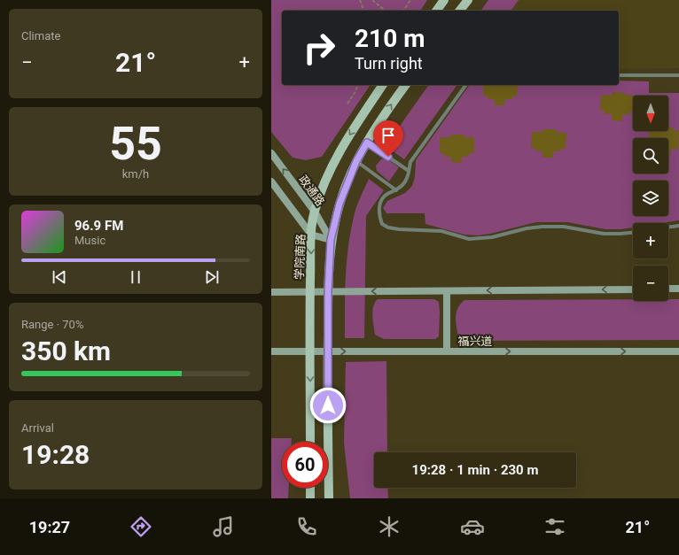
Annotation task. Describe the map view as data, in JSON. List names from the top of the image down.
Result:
{
  "streets": {
    "main road": ["学院南路"],
    "street": ["政通路", "福兴道"]
  },
  "crossings": [
    ["政通路", "学院南路"],
    ["学院南路", "福兴道"]
  ],
  "north": "bottom",
  "page": {
    "tile": [
      "Climate",
      ["55", "km/h"],
      ["Range · 70%", "350 km"],
      ["Arrival", "19:28"]
    ],
    "turn": ["210 m", "Turn right"],
    "heat": ["−", "21°", "+"],
    "map_buttons": ["+", "−"],
    "song": ["96.9 FM", "Music"],
    "limit": "60",
    "trip": "19:28 · 1 min · 230 m",
    "tabs": ["19:27", "21°"]
  }
}
